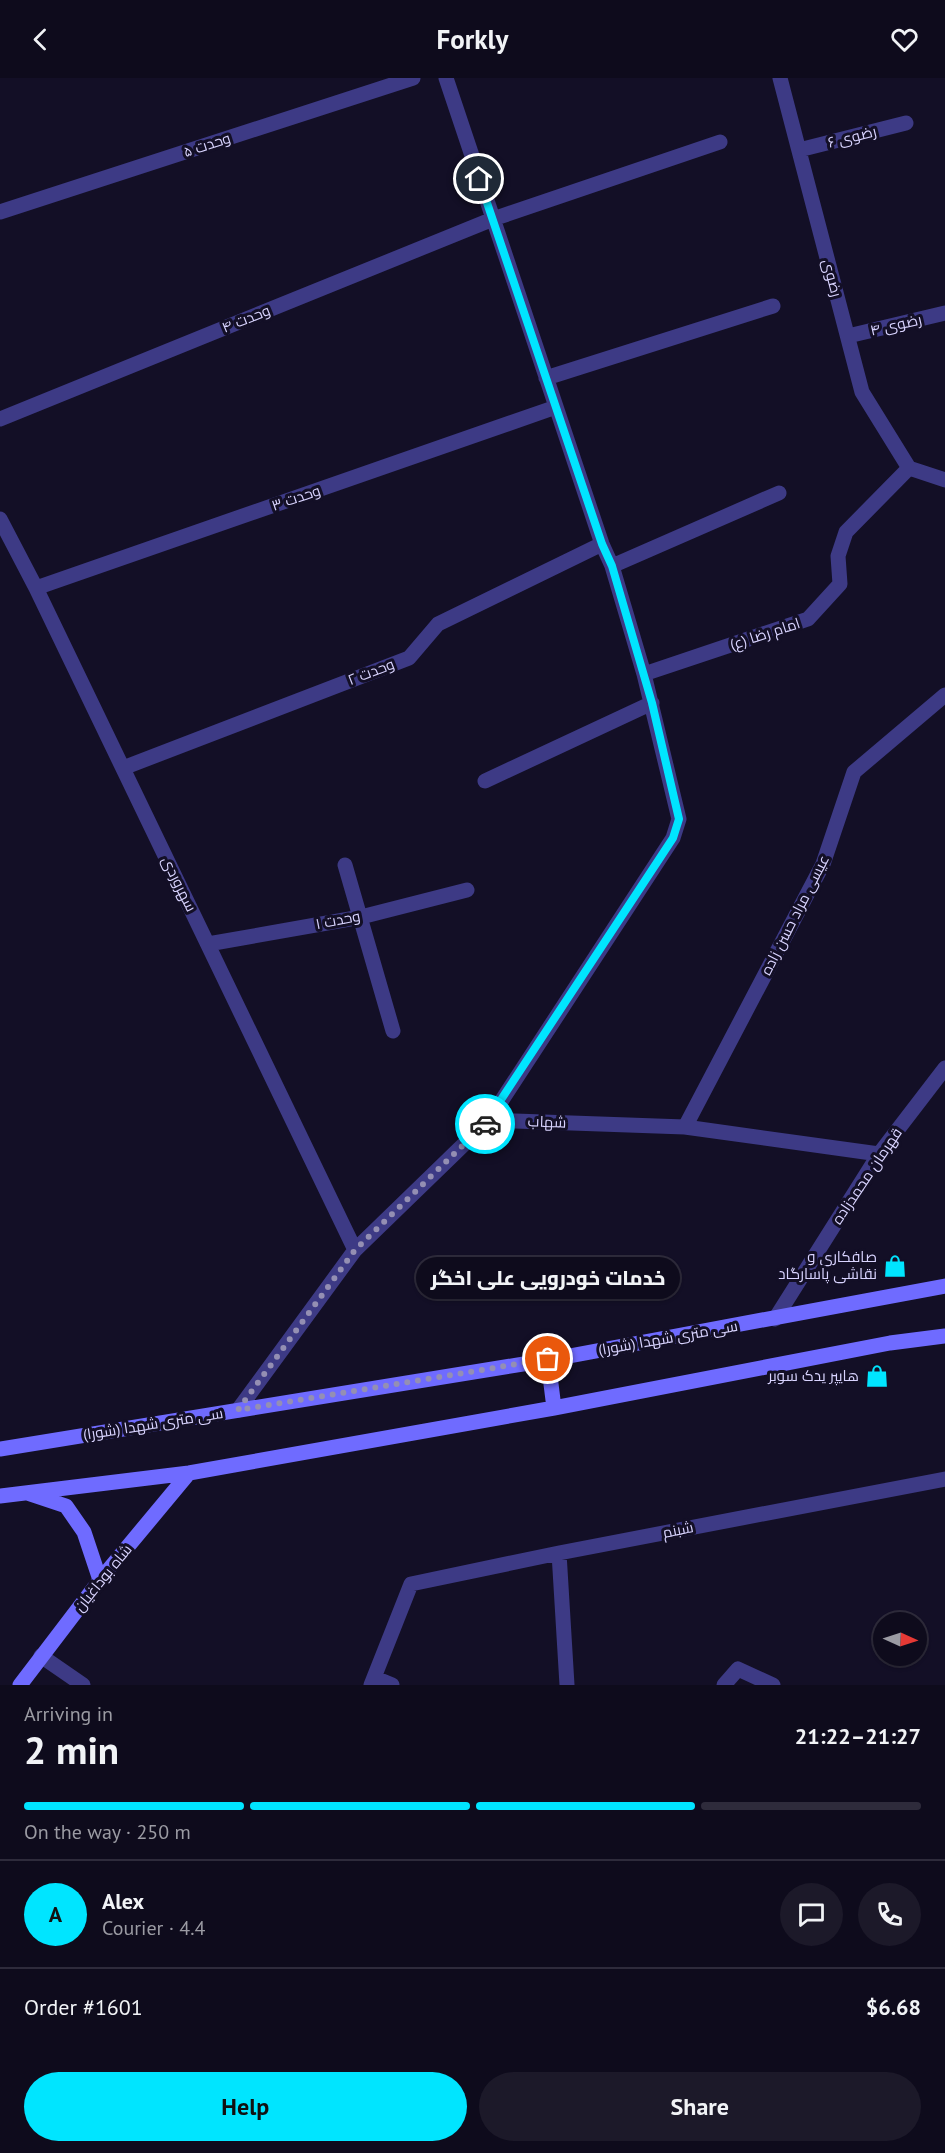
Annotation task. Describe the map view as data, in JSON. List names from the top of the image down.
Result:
{
  "streets": {
    "main road": ["سی متری شهدا (شورا)", "شاه بوداغیان"],
    "street": [
      "رضوی ۶",
      "وحدت ۵",
      "رضوی",
      "وحدت ۴",
      "رضوی ۴",
      "وحدت ۳",
      "امام رضا (ع)",
      "وحدت ۲",
      "سهروردی",
      "عیسی مراد حسن زاده",
      "وحدت ۱",
      "شهاب",
      "قهرمان محمدزاده",
      "شبنم"
    ]
  },
  "crossings": [
    ["رضوی ۶", "رضوی"],
    ["رضوی", "رضوی ۴"],
    ["رضوی", "امام رضا (ع)"],
    ["وحدت ۳", "سهروردی"],
    ["وحدت ۲", "سهروردی"],
    ["سهروردی", "وحدت ۱"],
    ["عیسی مراد حسن زاده", "شهاب"],
    ["شهاب", "قهرمان محمدزاده"],
    ["قهرمان محمدزاده", "سی متری شهدا (شورا)"]
  ],
  "places": {
    "shop": ["صافکاری و نقاشی پاسارگاد", "هایپر یدک سوبر"],
    "other": ["خدمات خودرویی علی اخگر"]
  },
  "north": "right",
  "page": {
    "header": "Forkly",
    "bubble": "خدمات خودرویی علی اخگر",
    "heading": ["2 min", "Arriving in", "21:22–21:27"],
    "panel": [
      "Alex",
      "Courier · 4.4",
      "Order #1601",
      "$6.68"
    ],
    "bar": "On the way · 250 m",
    "round": "A",
    "buttons": ["Help", "Share"]
  }
}
